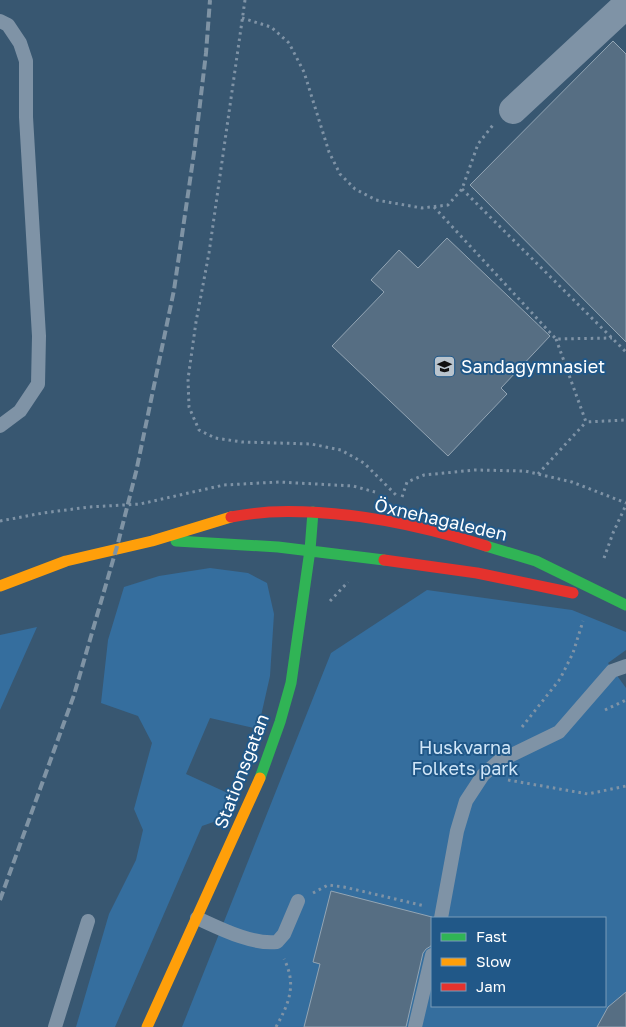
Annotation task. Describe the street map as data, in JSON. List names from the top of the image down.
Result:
{
  "streets": {
    "street": ["Öxnehagaleden", "Stationsgatan"]
  },
  "crossings": [
    ["Öxnehagaleden", "Stationsgatan"]
  ],
  "parks": ["Huskvarna Folkets park"],
  "places": {
    "school or university": ["Sandagymnasiet"]
  },
  "legend": ["Fast", "Slow", "Jam"]
}
